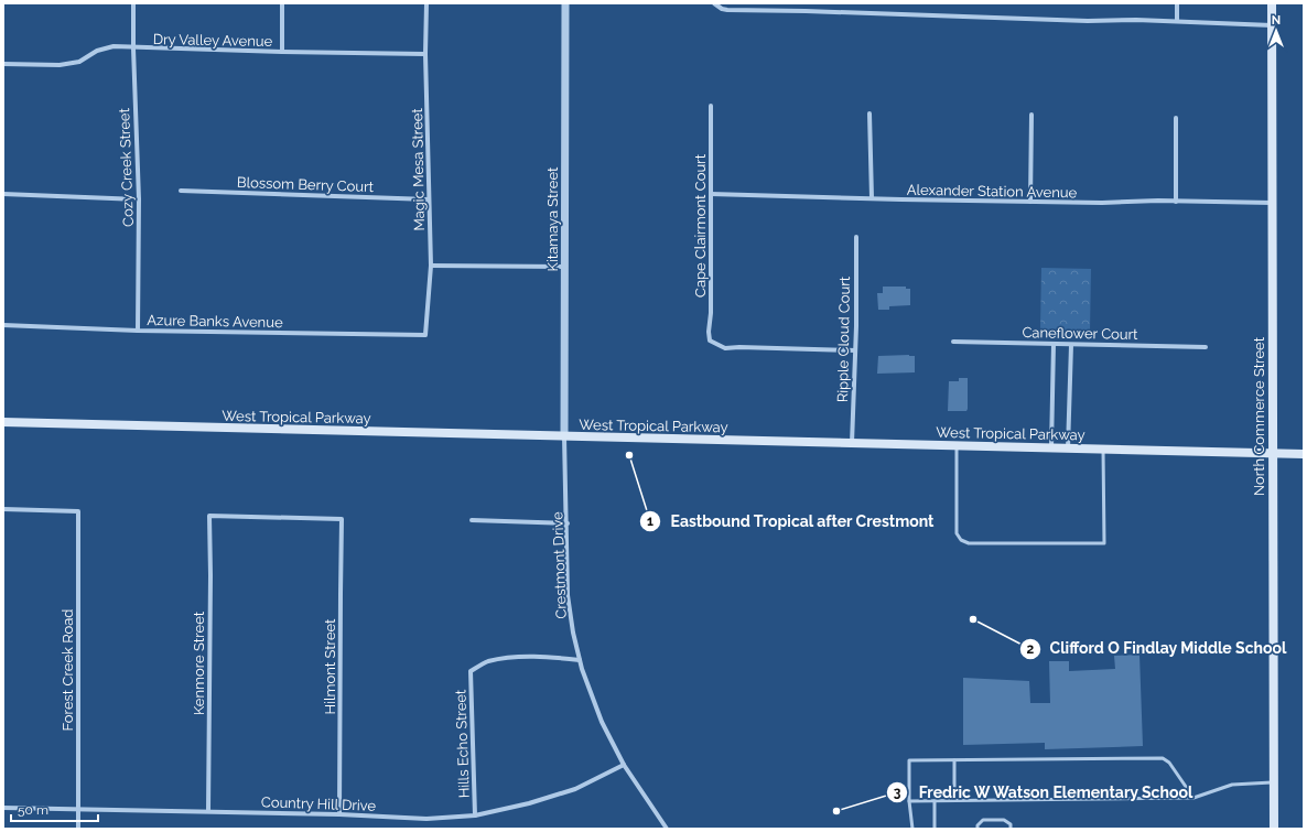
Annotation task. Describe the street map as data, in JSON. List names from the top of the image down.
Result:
{
  "streets": {
    "main road": ["West Tropical Parkway", "North Commerce Street"],
    "street": [
      "Dry Valley Avenue",
      "Cozy Creek Street",
      "Magic Mesa Street",
      "Blossom Berry Court",
      "Alexander Station Avenue",
      "Kitamaya Street",
      "Cape Clairmont Court",
      "Azure Banks Avenue",
      "Caneflower Court",
      "Ripple Cloud Court",
      "Crestmont Drive",
      "Kenmore Street",
      "Hilmont Street",
      "Forest Creek Road",
      "Hills Echo Street",
      "Country Hill Drive"
    ]
  },
  "crossings": [
    ["Dry Valley Avenue", "Cozy Creek Street"],
    ["Dry Valley Avenue", "Magic Mesa Street"],
    ["Cozy Creek Street", "Azure Banks Avenue"],
    ["Magic Mesa Street", "Blossom Berry Court"],
    ["Magic Mesa Street", "Azure Banks Avenue"],
    ["Alexander Station Avenue", "Cape Clairmont Court"],
    ["Alexander Station Avenue", "North Commerce Street"],
    ["Kitamaya Street", "West Tropical Parkway"],
    ["Kitamaya Street", "Crestmont Drive"],
    ["Cape Clairmont Court", "Ripple Cloud Court"],
    ["Ripple Cloud Court", "West Tropical Parkway"],
    ["West Tropical Parkway", "North Commerce Street"],
    ["West Tropical Parkway", "Crestmont Drive"],
    ["Crestmont Drive", "Hills Echo Street"],
    ["Crestmont Drive", "Country Hill Drive"],
    ["Kenmore Street", "Hilmont Street"],
    ["Kenmore Street", "Country Hill Drive"],
    ["Hilmont Street", "Country Hill Drive"],
    ["Forest Creek Road", "Country Hill Drive"],
    ["Hills Echo Street", "Country Hill Drive"]
  ],
  "places": ["Eastbound Tropical after Crestmont", "Clifford O Findlay Middle School", "Fredric W Watson Elementary School"],
  "scale_bar": "50 m",
  "north": "top"
}
